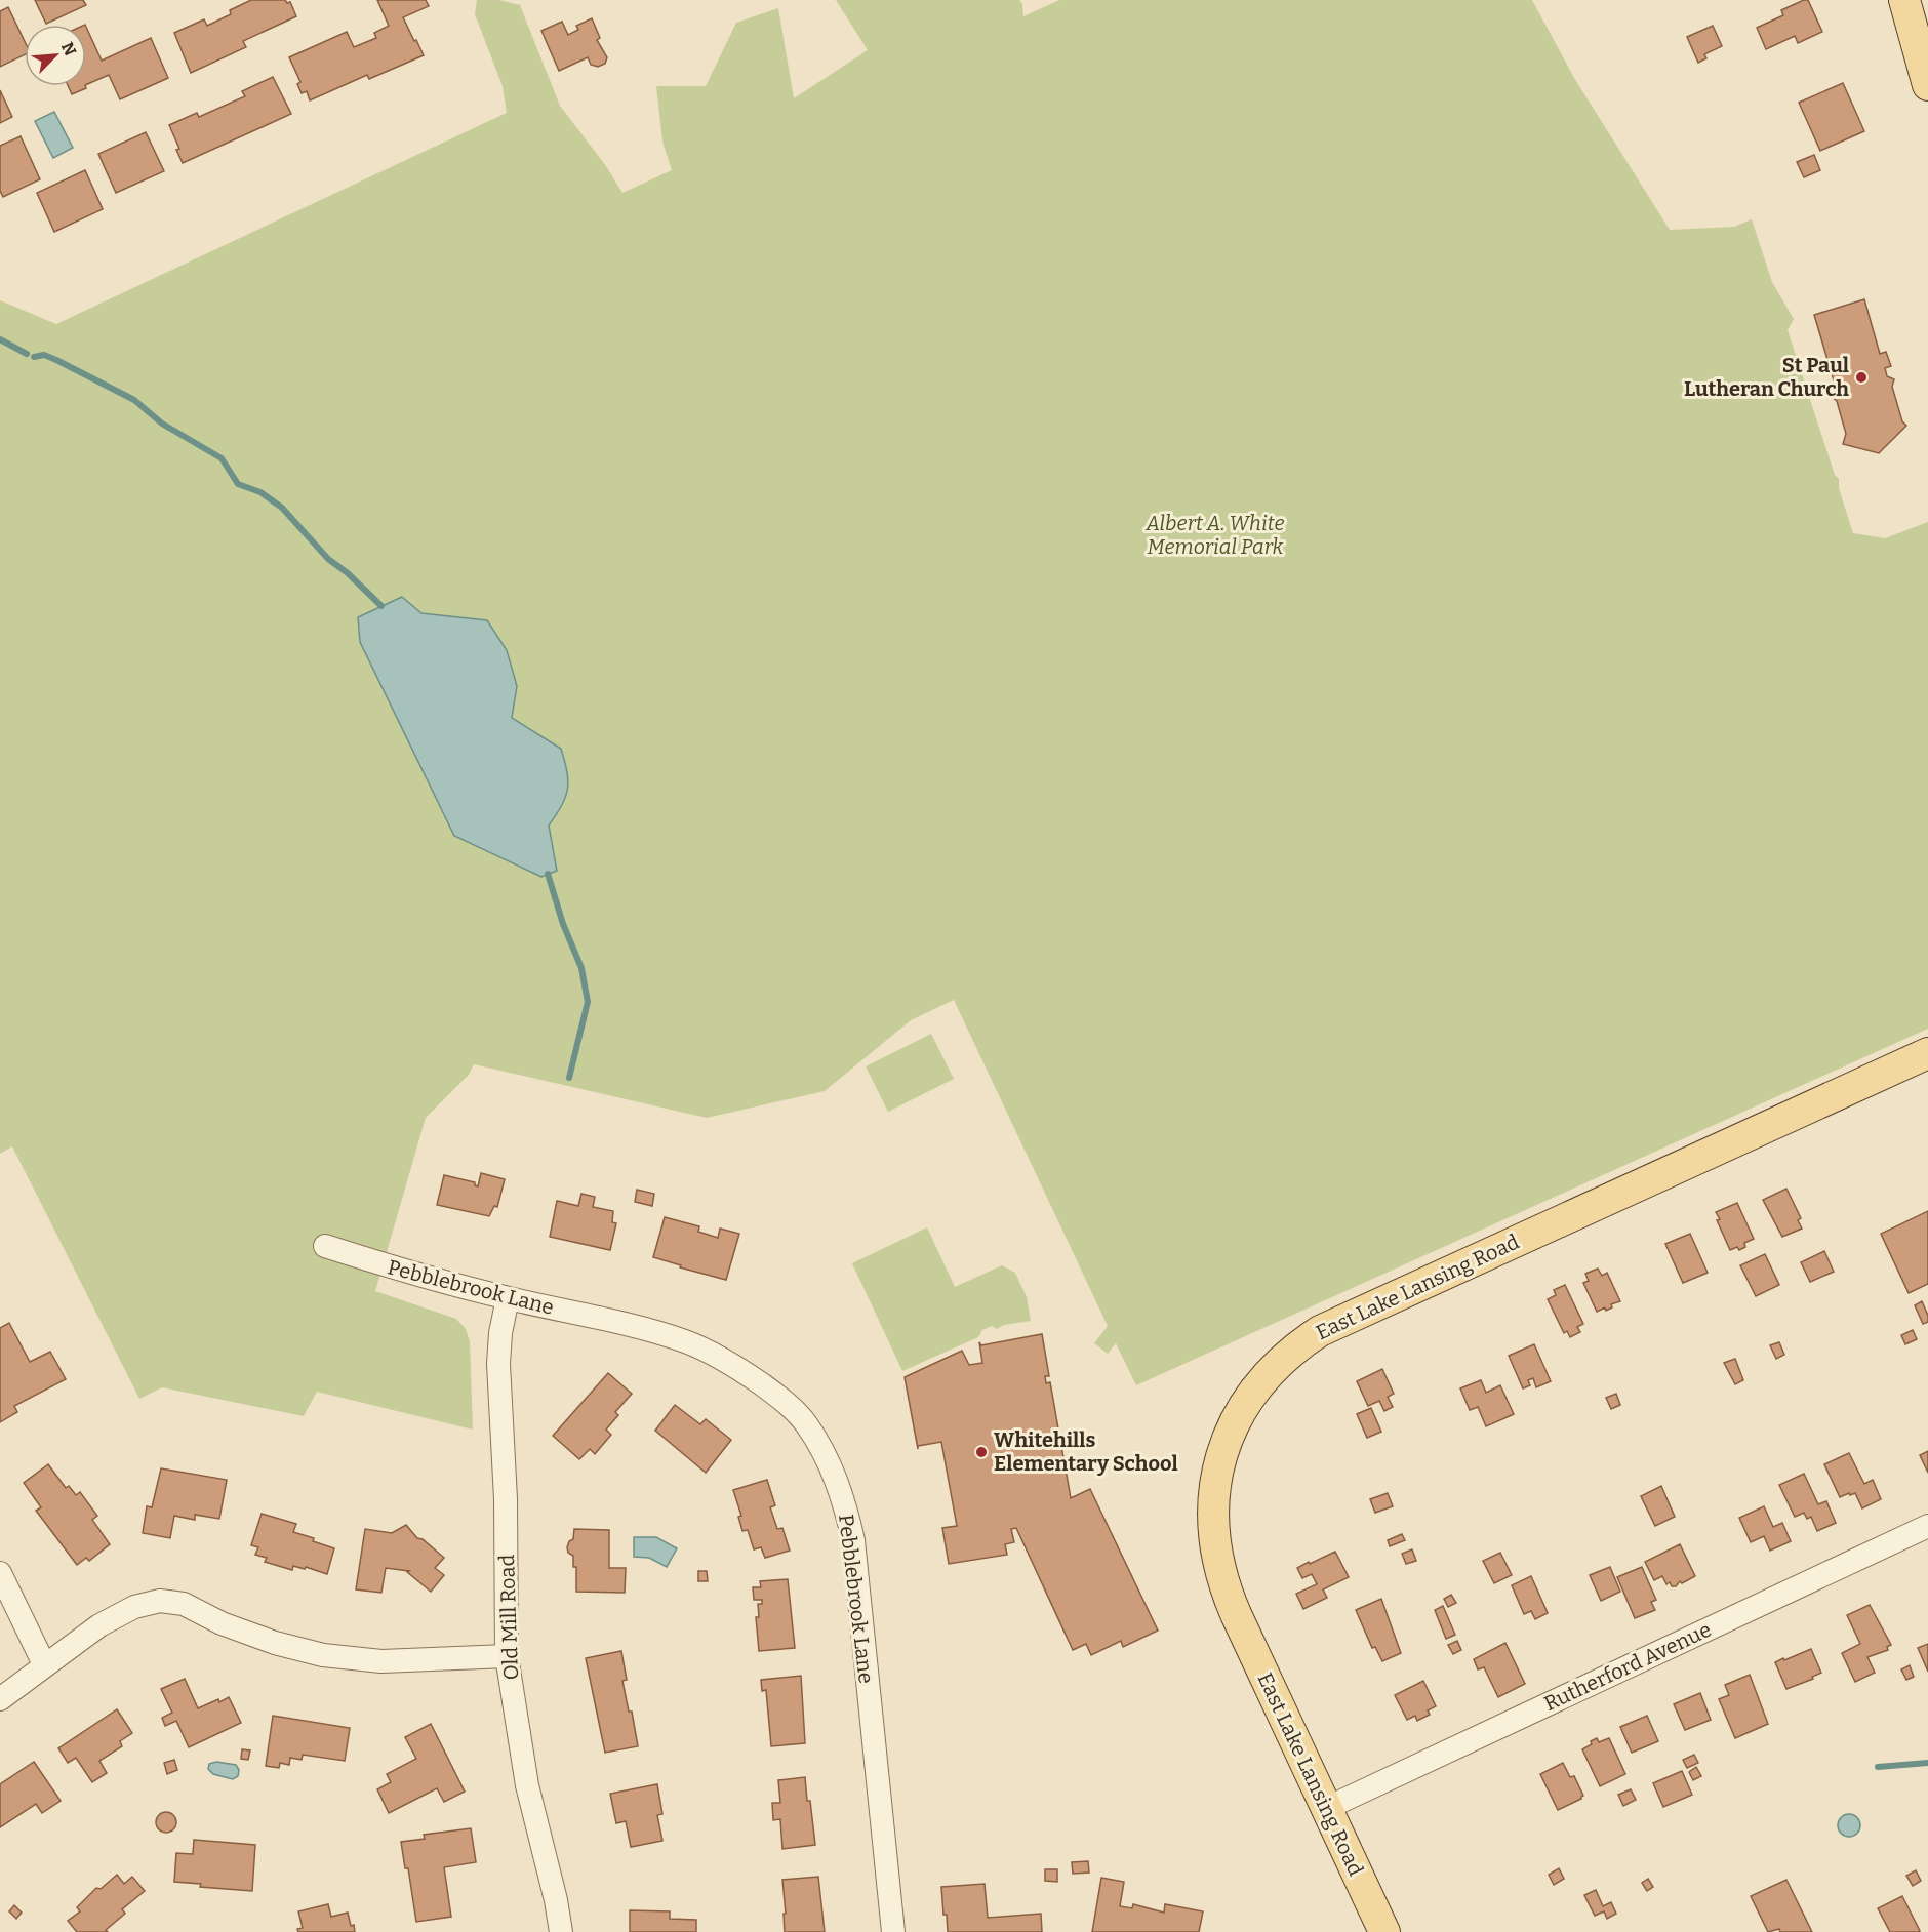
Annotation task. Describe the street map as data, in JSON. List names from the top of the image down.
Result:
{
  "streets": {
    "main road": ["East Lake Lansing Road"],
    "street": ["Pebblebrook Lane", "Old Mill Road", "Rutherford Avenue"]
  },
  "crossings": [
    ["Pebblebrook Lane", "Old Mill Road"],
    ["East Lake Lansing Road", "Rutherford Avenue"]
  ],
  "parks": ["Albert A. White Memorial Park"],
  "places": ["St Paul Lutheran Church", "Whitehills Elementary School"],
  "north": "top right"
}
